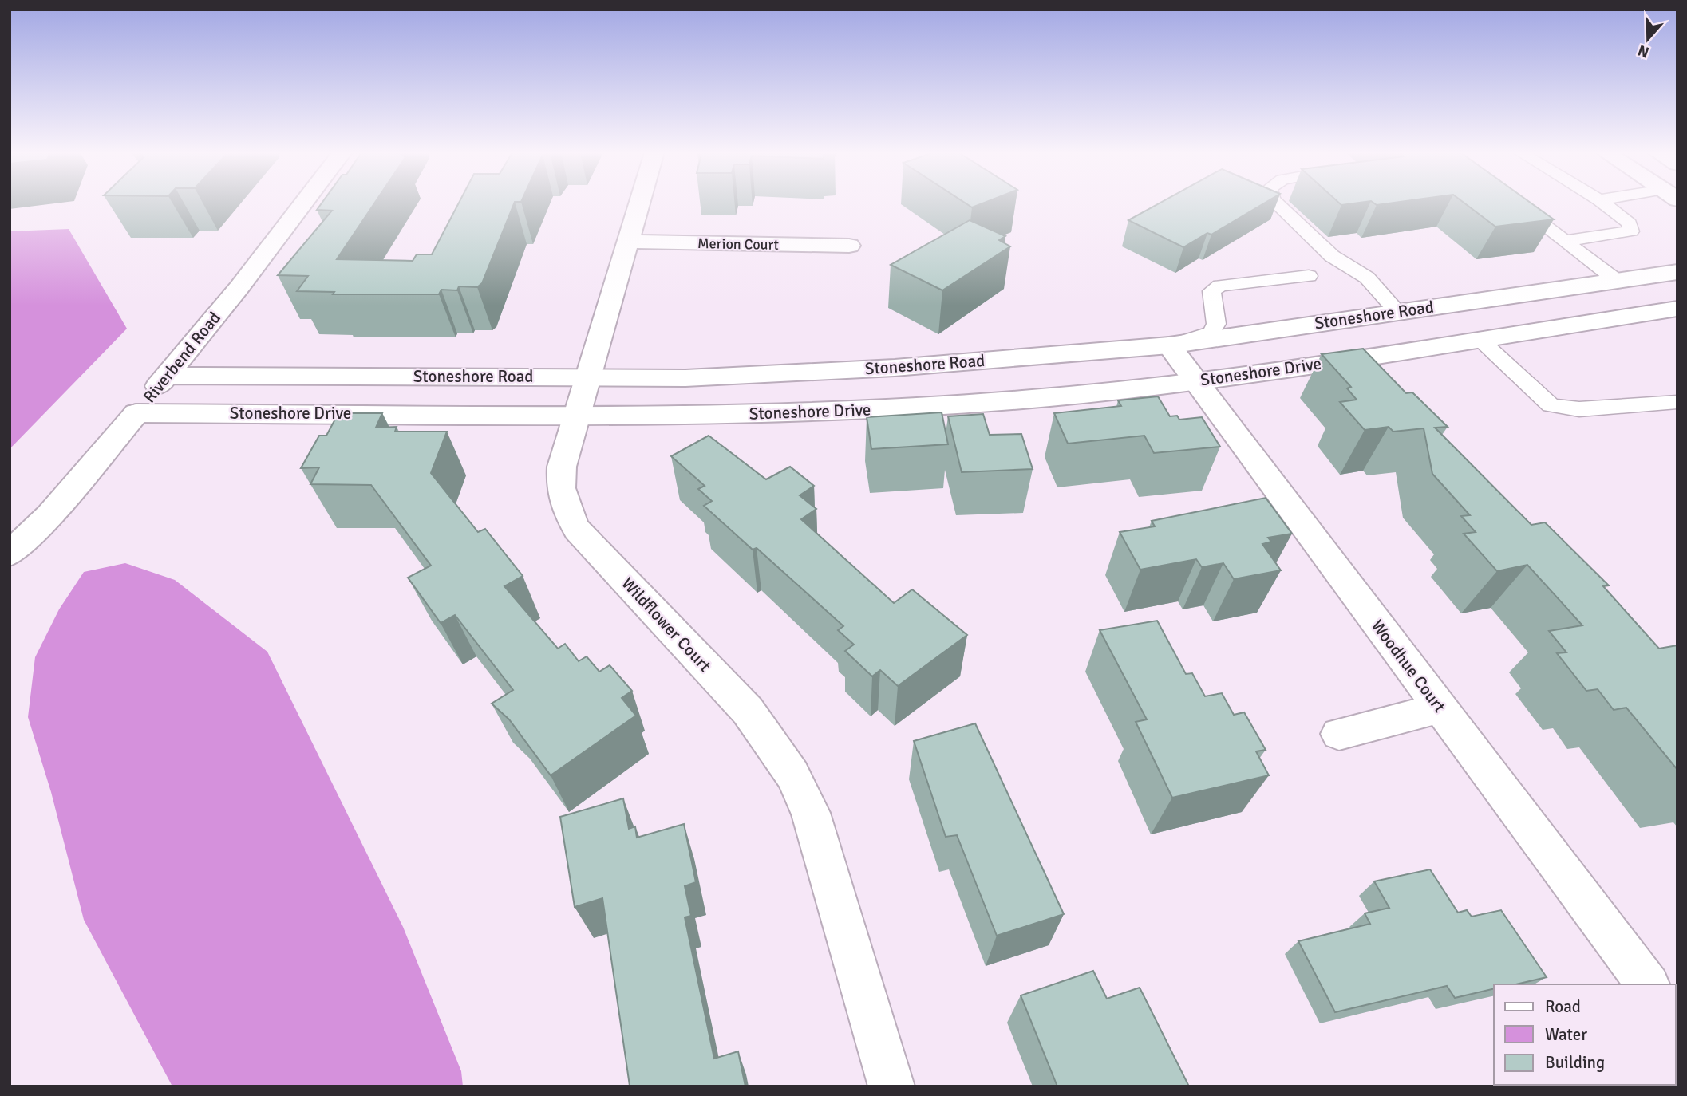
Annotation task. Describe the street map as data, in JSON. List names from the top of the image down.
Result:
{
  "streets": {
    "street": [
      "Merion Court",
      "Stoneshore Road",
      "Riverbend Road",
      "Stoneshore Drive",
      "Wildflower Court",
      "Woodhue Court"
    ]
  },
  "crossings": [
    ["Merion Court", "Wildflower Court"],
    ["Stoneshore Road", "Riverbend Road"],
    ["Stoneshore Road", "Wildflower Court"],
    ["Stoneshore Road", "Woodhue Court"],
    ["Riverbend Road", "Stoneshore Drive"],
    ["Stoneshore Drive", "Wildflower Court"],
    ["Stoneshore Drive", "Woodhue Court"]
  ],
  "legend": ["Road", "Water", "Building"],
  "north": "bottom"
}
